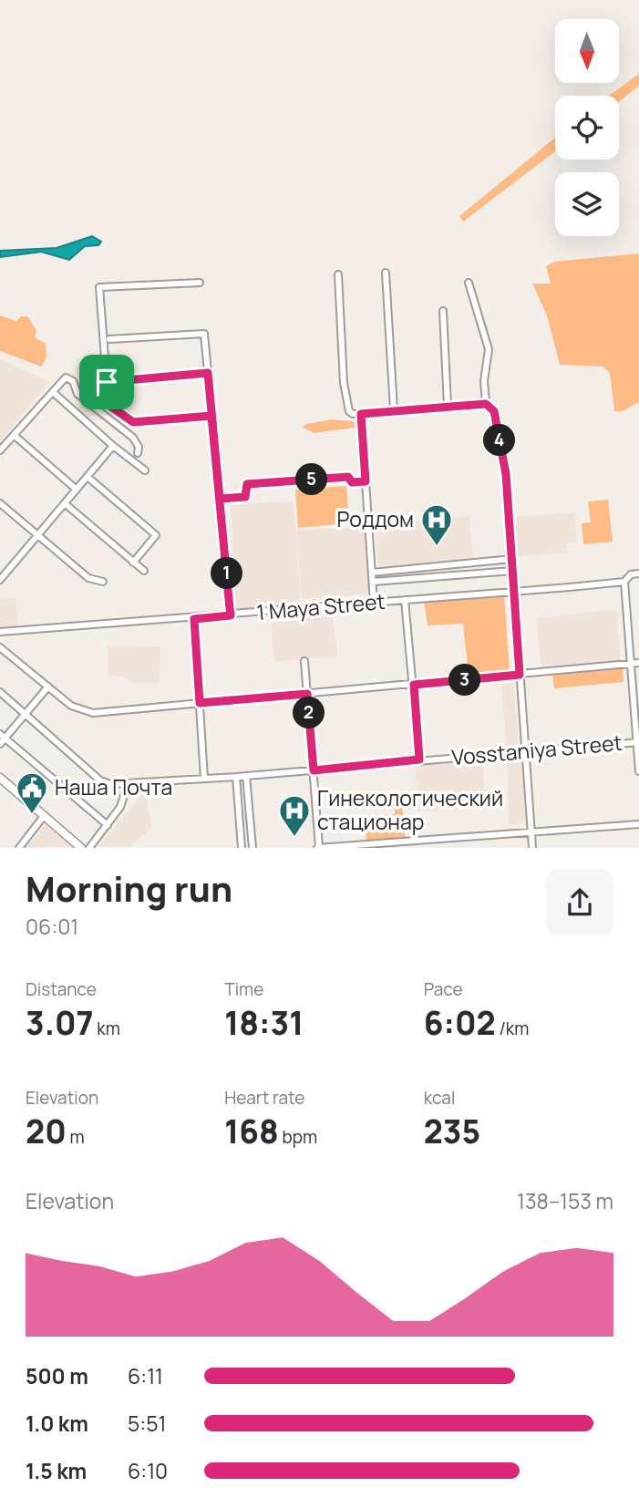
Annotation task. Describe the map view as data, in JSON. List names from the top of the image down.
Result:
{
  "streets": {
    "street": ["1 Maya Street", "Vosstaniya Street"]
  },
  "places": {
    "hospital": ["Роддом", "Гинекологический стационар"],
    "public building": ["Наша Почта"]
  },
  "north": "bottom",
  "page": {
    "pins": [
      "4",
      "5",
      "1",
      "3",
      "2"
    ],
    "heading": ["Morning run", "06:01"],
    "stats": [
      ["Distance", "3.07 km"],
      ["Time", "18:31"],
      ["Pace", "6:02 /km"],
      ["Elevation", "20 m"],
      ["Heart rate", "168 bpm"],
      ["kcal", "235"]
    ],
    "chart": ["Elevation", "138–153 m"],
    "list": [
      {
        "name": "500 m",
        "note": "6:11"
      },
      {
        "name": "1.0 km",
        "note": "5:51"
      },
      {
        "name": "1.5 km",
        "note": "6:10"
      }
    ]
  }
}
